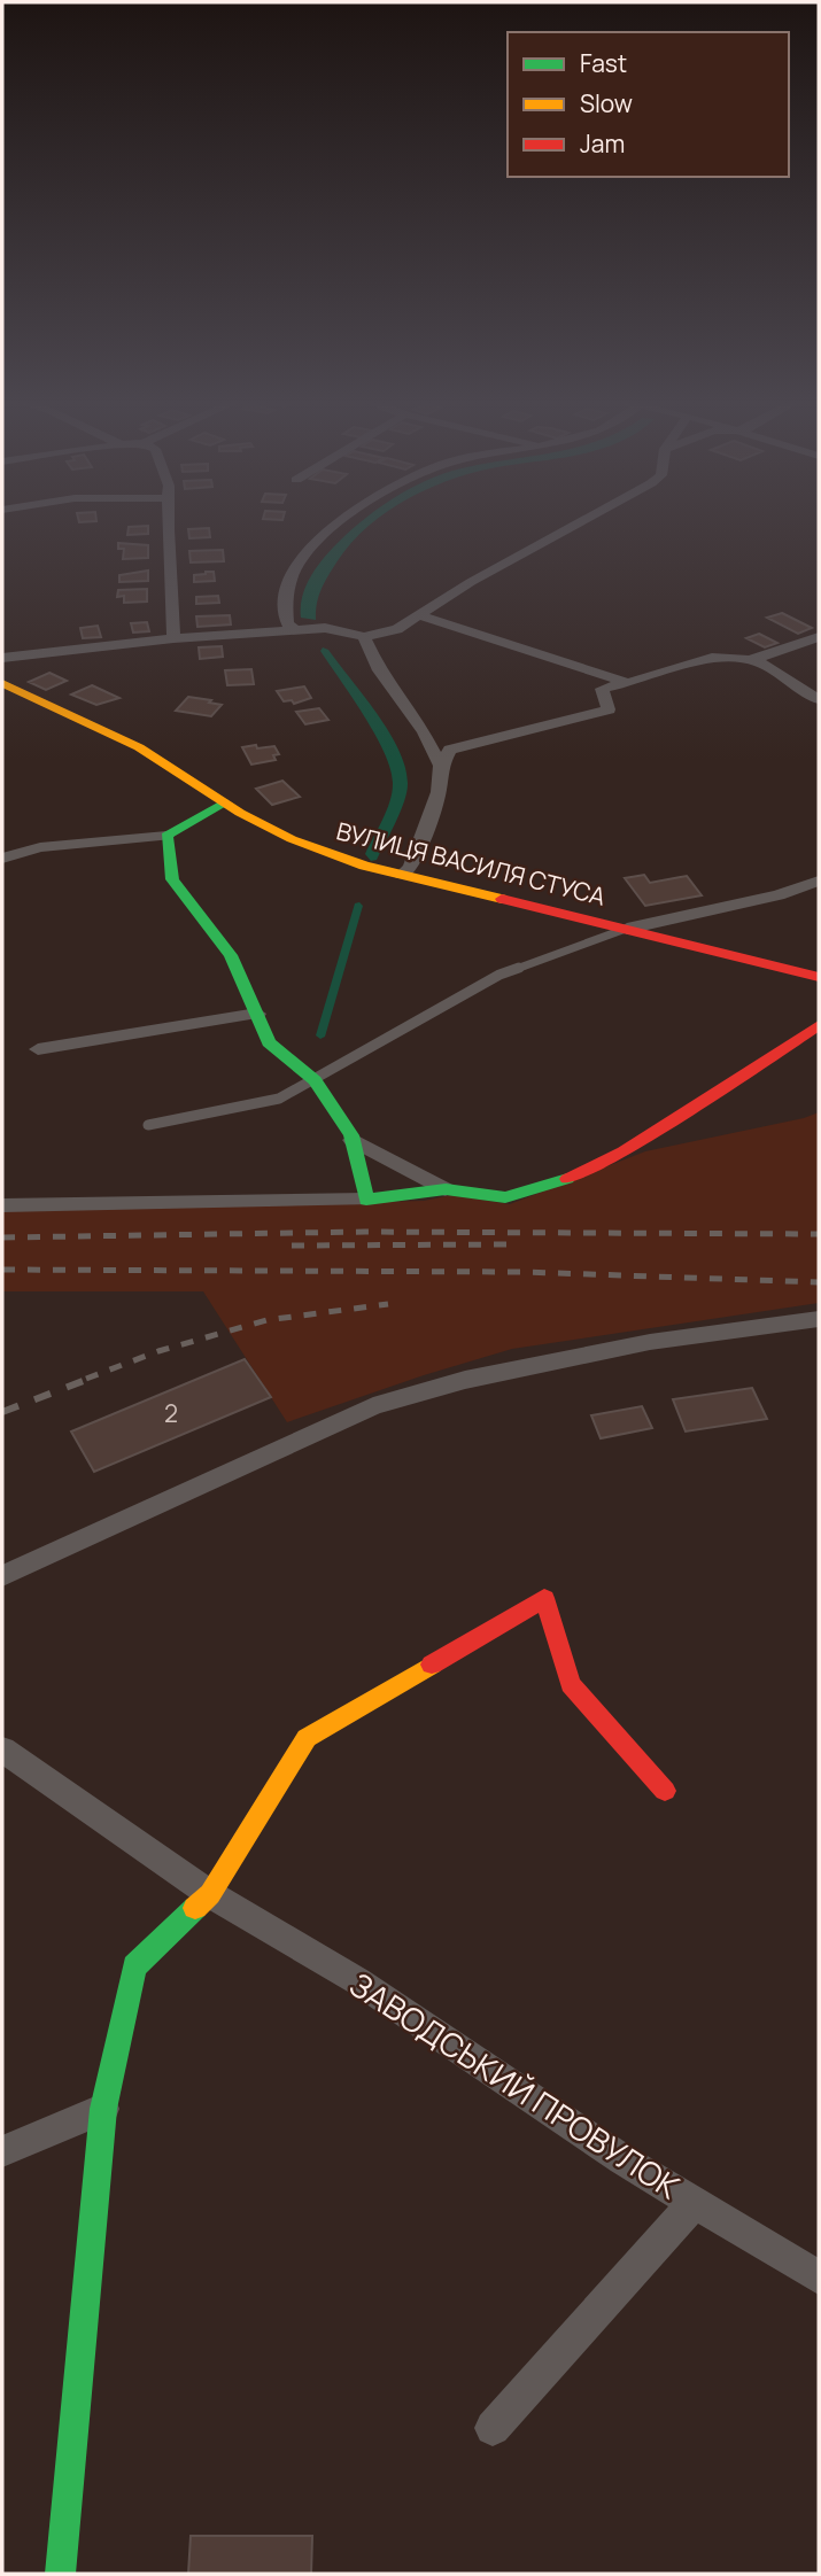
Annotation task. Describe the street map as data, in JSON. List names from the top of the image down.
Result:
{
  "streets": {
    "street": ["ВУЛИЦЯ ВАСИЛЯ СТУСА", "ЗАВОДСЬКИЙ ПРОВУЛОК"]
  },
  "house_numbers": ["2"],
  "legend": ["Fast", "Slow", "Jam"]
}
